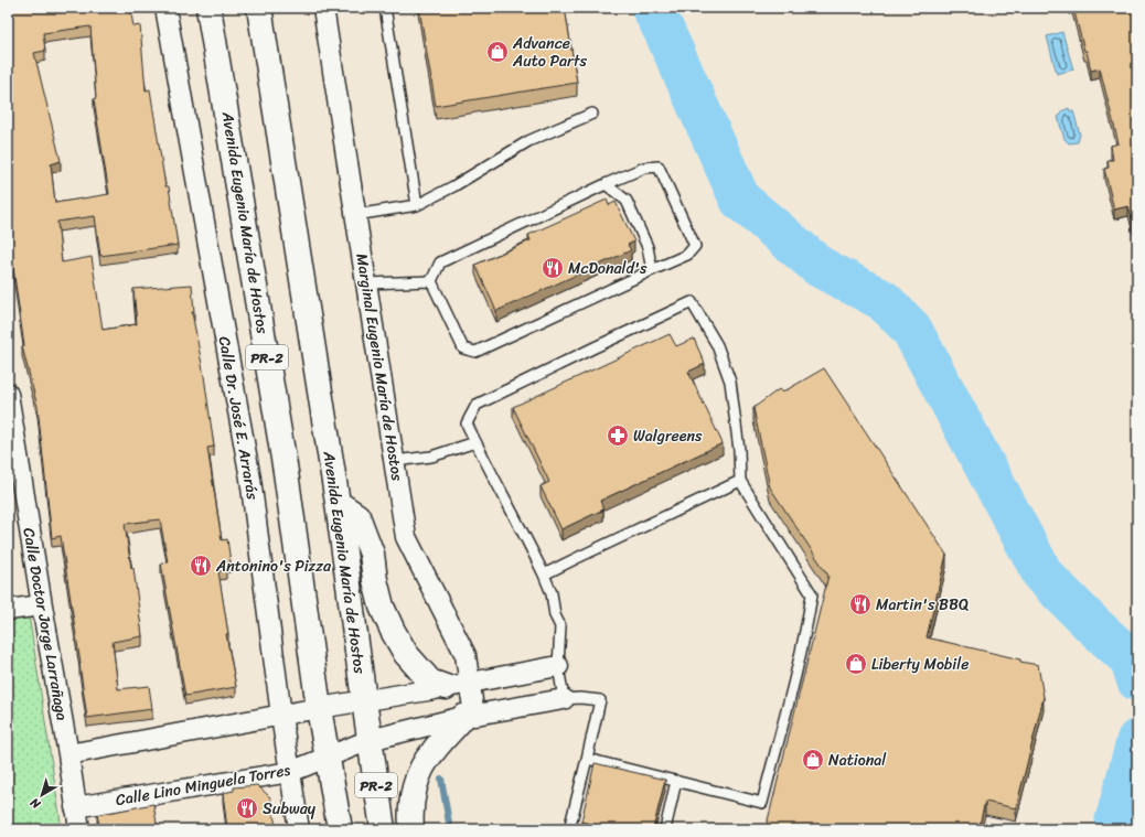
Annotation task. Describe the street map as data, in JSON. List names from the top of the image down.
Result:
{
  "streets": {
    "highway": ["Avenida Eugenio María de Hostos", "PR-2"],
    "street": [
      "Marginal Eugenio María de Hostos",
      "Calle Dr. José E. Arrarás",
      "Calle Doctor Jorge Larrañaga",
      "Calle Lino Minguela Torres"
    ]
  },
  "crossings": [
    ["Avenida Eugenio María de Hostos", "Calle Lino Minguela Torres"],
    ["Marginal Eugenio María de Hostos", "Calle Lino Minguela Torres"],
    ["Calle Dr. José E. Arrarás", "Calle Lino Minguela Torres"],
    ["Calle Doctor Jorge Larrañaga", "Calle Lino Minguela Torres"]
  ],
  "places": {
    "shop": ["Advance Auto Parts", "Liberty Mobile", "National"],
    "restaurant": [
      "McDonald's",
      "Antonino's Pizza",
      "Martin's BBQ",
      "Subway"
    ],
    "pharmacy": ["Walgreens"]
  },
  "north": "bottom left"
}
